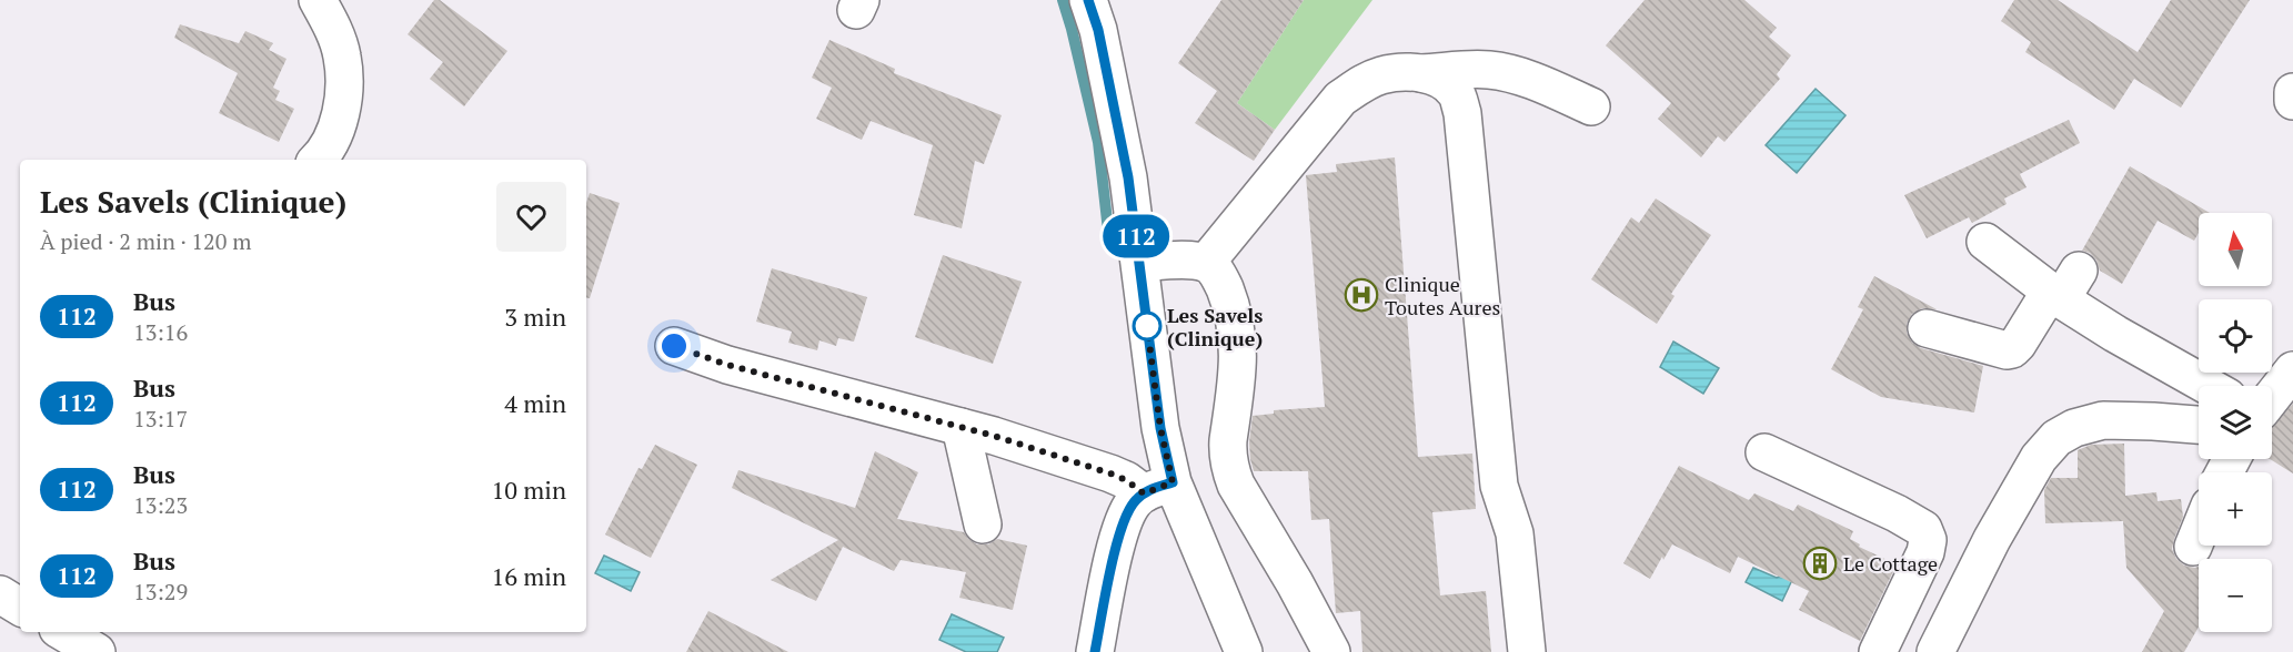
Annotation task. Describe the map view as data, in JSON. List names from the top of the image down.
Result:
{
  "places": {
    "hospital": ["Clinique Toutes Aures"],
    "other": ["Les Savels (Clinique)"],
    "building": ["Le Cottage"]
  },
  "lines": ["bus line 112"],
  "north": "top",
  "page": {
    "on_map": "112",
    "heading": ["Les Savels (Clinique)", "À pied · 2 min · 120 m"],
    "map_buttons": ["+", "−"],
    "list": [
      {
        "mark": "112",
        "name": "Bus",
        "note": "13:16",
        "value": "3 min"
      },
      {
        "mark": "112",
        "name": "Bus",
        "note": "13:17",
        "value": "4 min"
      },
      {
        "mark": "112",
        "name": "Bus",
        "note": "13:23",
        "value": "10 min"
      },
      {
        "mark": "112",
        "name": "Bus",
        "note": "13:29",
        "value": "16 min"
      }
    ]
  }
}
